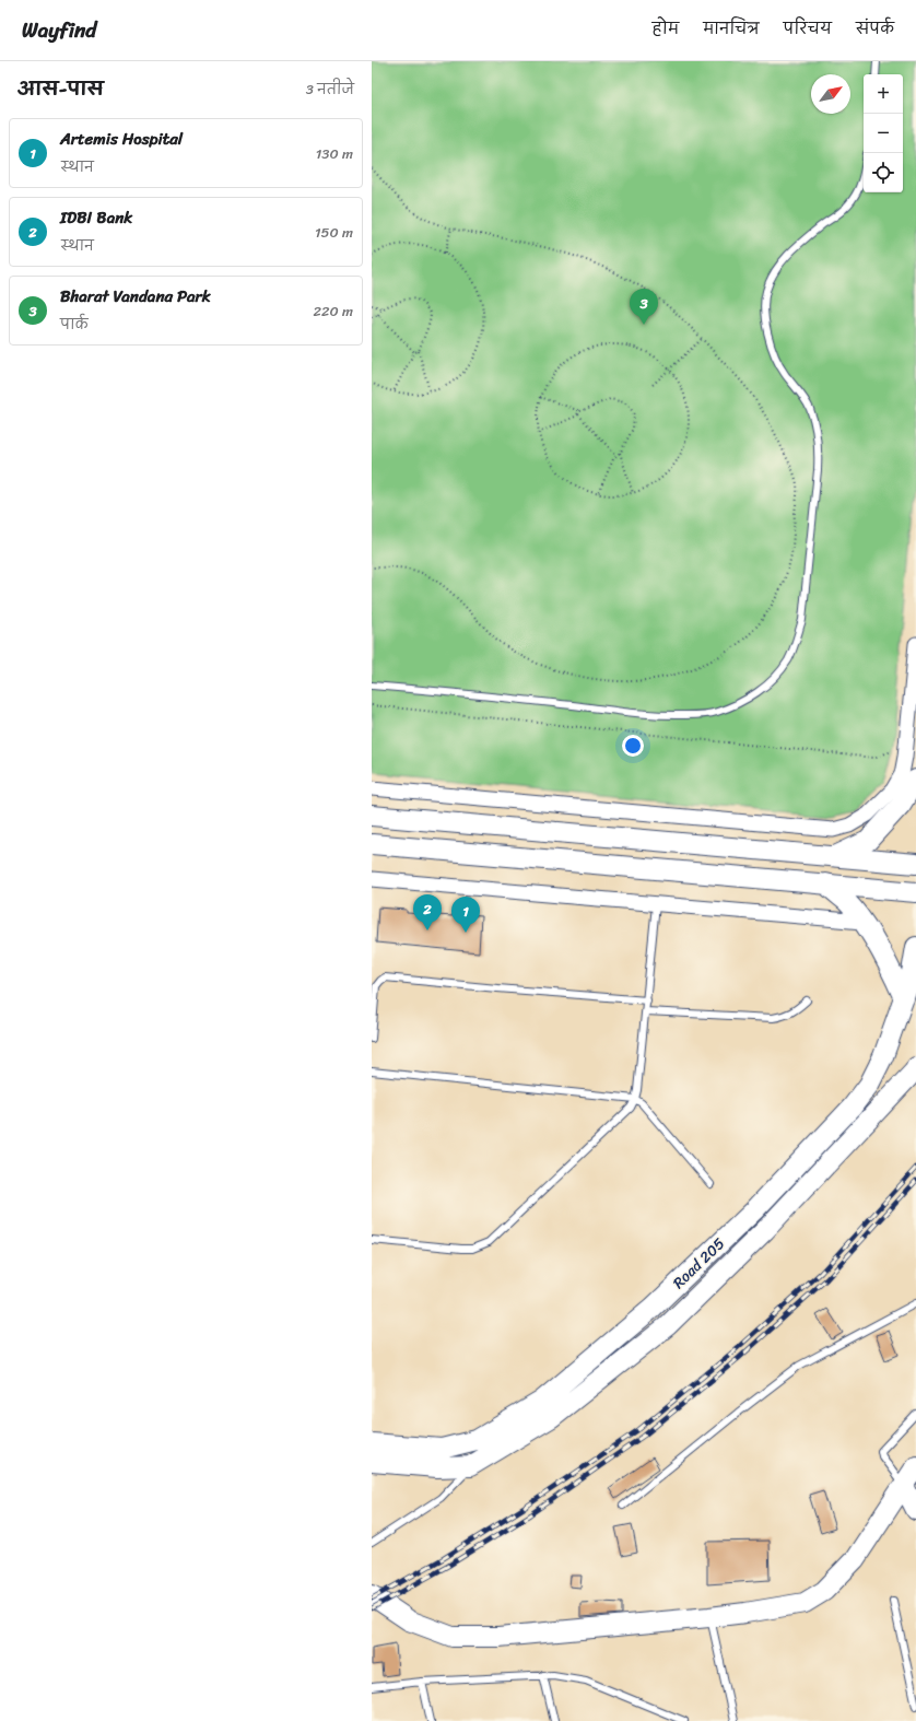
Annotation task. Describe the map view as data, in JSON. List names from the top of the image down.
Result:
{
  "streets": {
    "street": ["Road 205"]
  },
  "north": "top right",
  "page": {
    "header": "Wayfind",
    "nav": [
      "होम",
      "मानचित्र",
      "परिचय",
      "संपर्क"
    ],
    "heading": ["आस-पास", "3 नतीजे"],
    "map_buttons": ["+", "−"],
    "list": [
      {
        "mark": "1",
        "name": "Artemis Hospital",
        "note": "स्थान",
        "value": "130 m"
      },
      {
        "mark": "2",
        "name": "IDBI Bank",
        "note": "स्थान",
        "value": "150 m"
      },
      {
        "mark": "3",
        "name": "Bharat Vandana Park",
        "note": "पार्क",
        "value": "220 m"
      }
    ],
    "pins": ["3", "2", "1"]
  }
}
